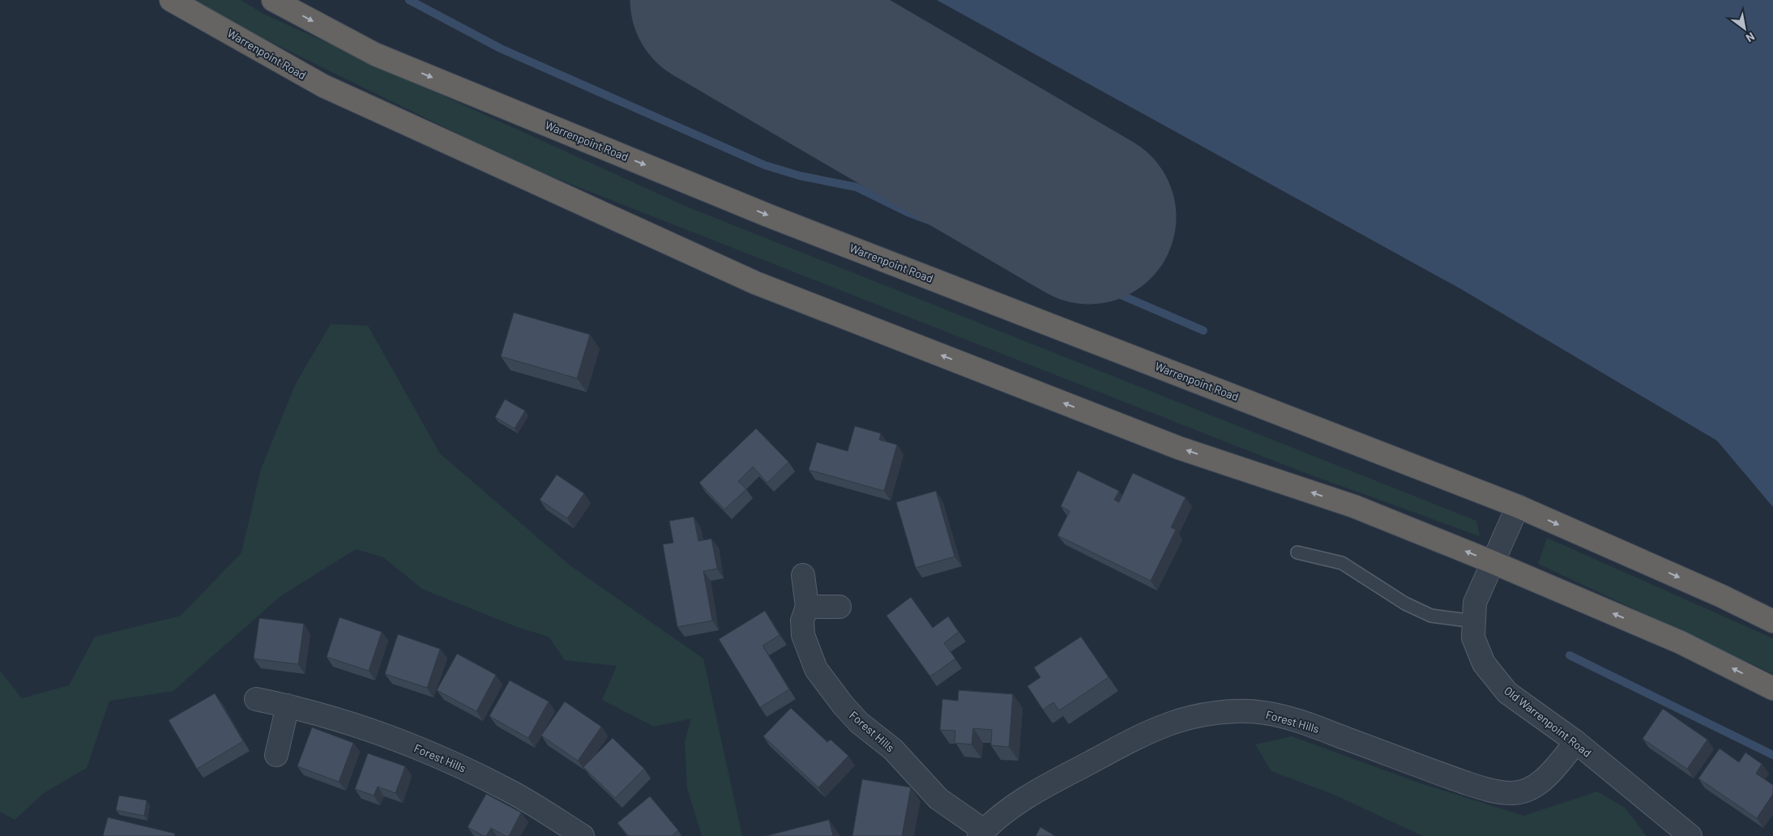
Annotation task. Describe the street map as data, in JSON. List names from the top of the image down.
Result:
{
  "streets": {
    "highway": ["Warrenpoint Road"],
    "street": ["Forest Hills", "Old Warrenpoint Road"]
  },
  "crossings": [
    ["Warrenpoint Road", "Old Warrenpoint Road"],
    ["Forest Hills", "Old Warrenpoint Road"]
  ],
  "north": "bottom right"
}
